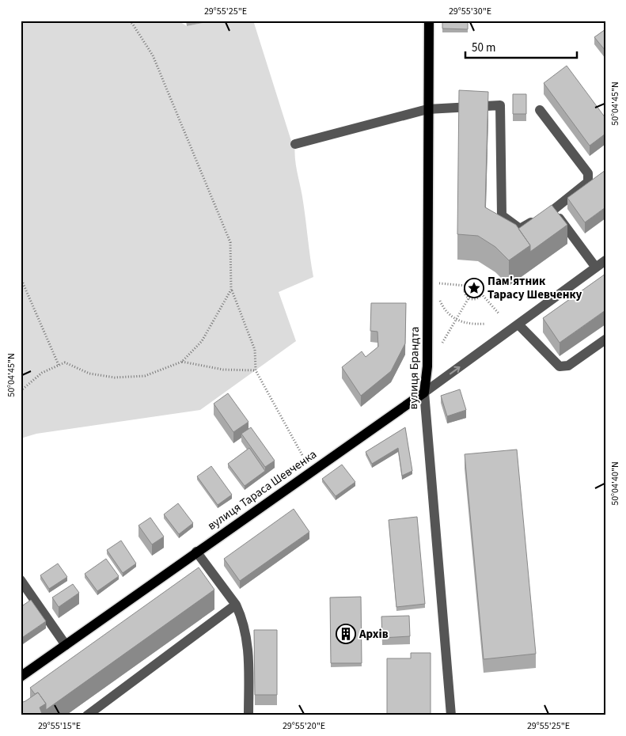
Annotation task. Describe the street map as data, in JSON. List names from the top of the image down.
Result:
{
  "streets": {
    "main road": ["вулиця Брандта", "вулиця Тараса Шевченка"]
  },
  "crossings": [
    ["вулиця Брандта", "вулиця Тараса Шевченка"]
  ],
  "places": {
    "place": ["Пам'ятник Тарасу Шевченку"],
    "building": ["Архів"]
  },
  "scale_bar": "50 m",
  "coordinates": [
    "29°55'25\"E",
    "29°55'30\"E",
    "50°04'45\"N",
    "50°04'40\"N",
    "29°55'15\"E",
    "29°55'20\"E"
  ]
}
